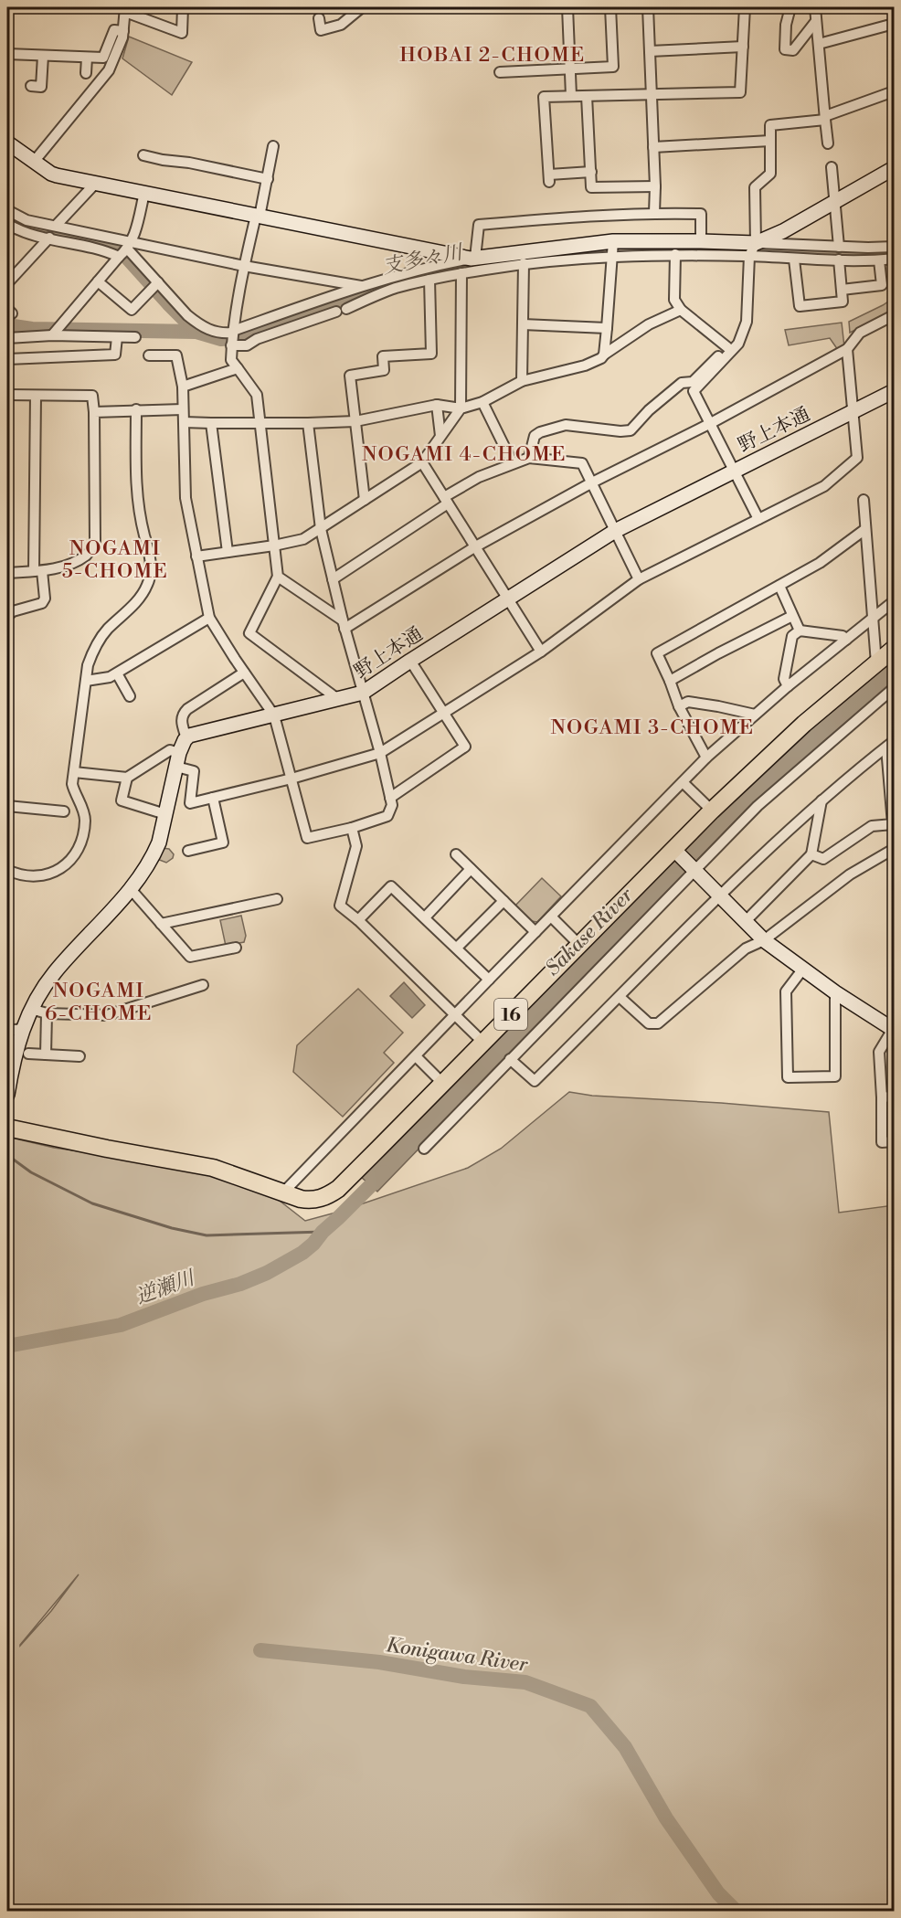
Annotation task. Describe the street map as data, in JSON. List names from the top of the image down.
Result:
{
  "streets": {
    "main road": ["16"],
    "street": ["野上本通"]
  },
  "districts": [
    "HOBAI 2-CHOME",
    "NOGAMI 4-CHOME",
    "NOGAMI 5-CHOME",
    "NOGAMI 3-CHOME",
    "NOGAMI 6-CHOME"
  ],
  "water": [
    "支多々川",
    "Sakase River",
    "逆瀬川",
    "Konigawa River"
  ]
}
